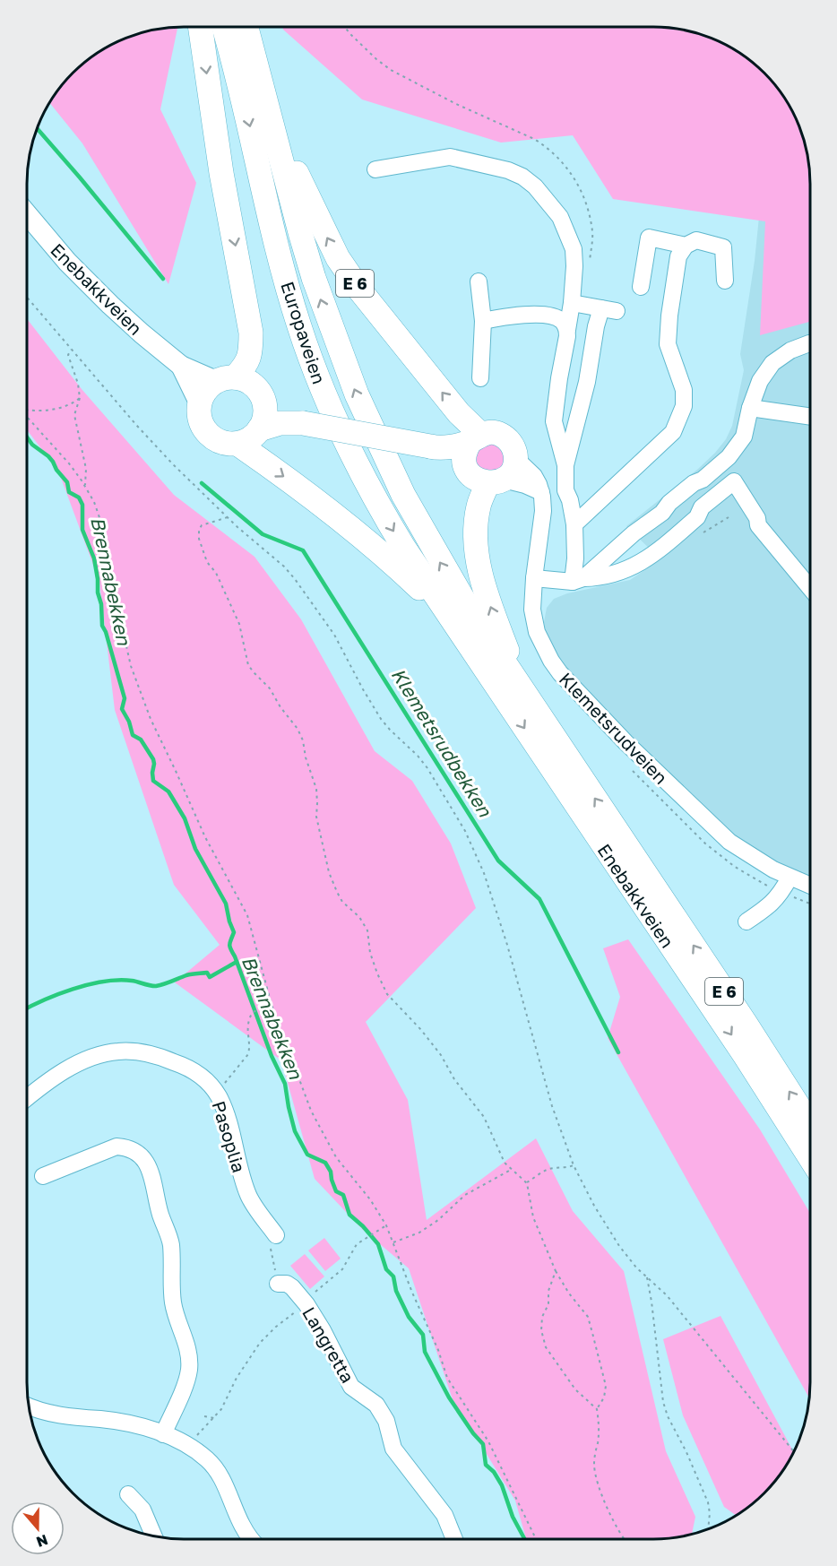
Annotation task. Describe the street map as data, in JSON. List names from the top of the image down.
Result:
{
  "streets": {
    "highway": ["E 6", "Enebakkveien", "Europaveien"],
    "street": ["Klemetsrudveien", "Pasoplia", "Langretta"]
  },
  "crossings": [
    ["E 6", "Enebakkveien"],
    ["E 6", "Europaveien"],
    ["Enebakkveien", "Europaveien"]
  ],
  "water": ["Brennabekken", "Klemetsrudbekken"],
  "north": "bottom"
}
